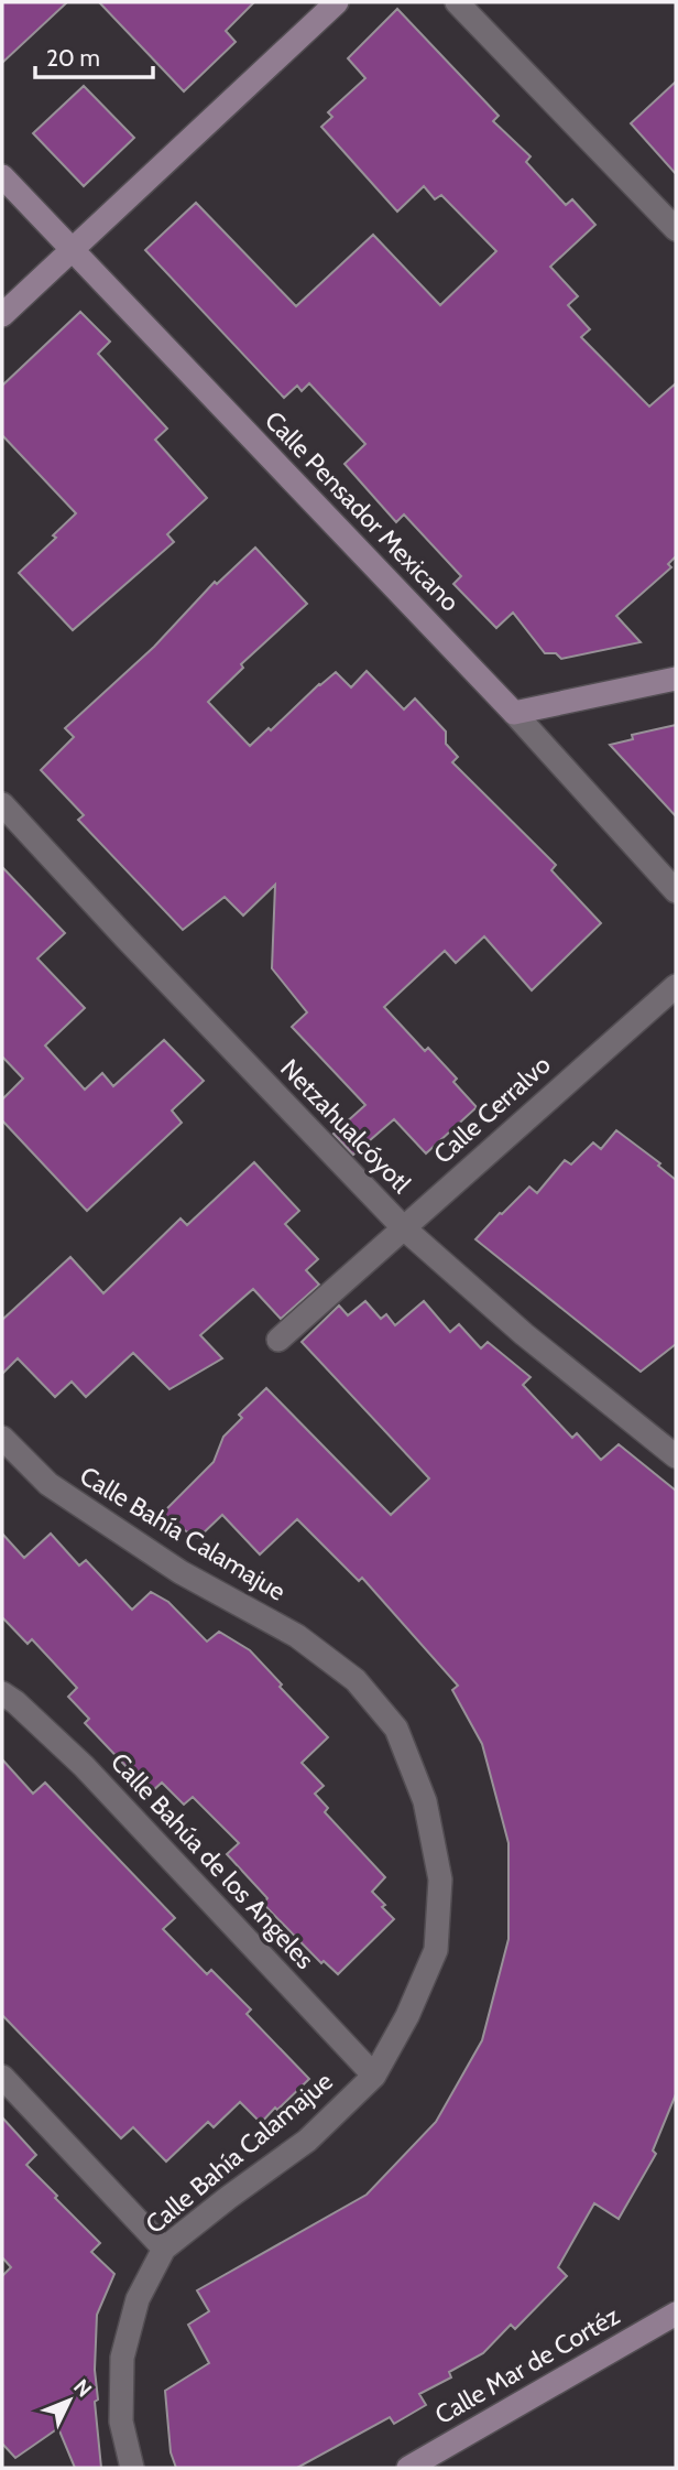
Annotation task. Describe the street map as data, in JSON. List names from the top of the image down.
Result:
{
  "streets": {
    "main road": ["Calle Pensador Mexicano", "Calle Mar de Cortéz"],
    "street": [
      "Calle Cerralvo",
      "Netzahualcóyotl",
      "Calle Bahía Calamajue",
      "Calle Bahúa de los Angeles"
    ]
  },
  "crossings": [
    ["Calle Cerralvo", "Netzahualcóyotl"],
    ["Calle Bahía Calamajue", "Calle Bahúa de los Angeles"]
  ],
  "scale_bar": "20 m",
  "north": "top right"
}
